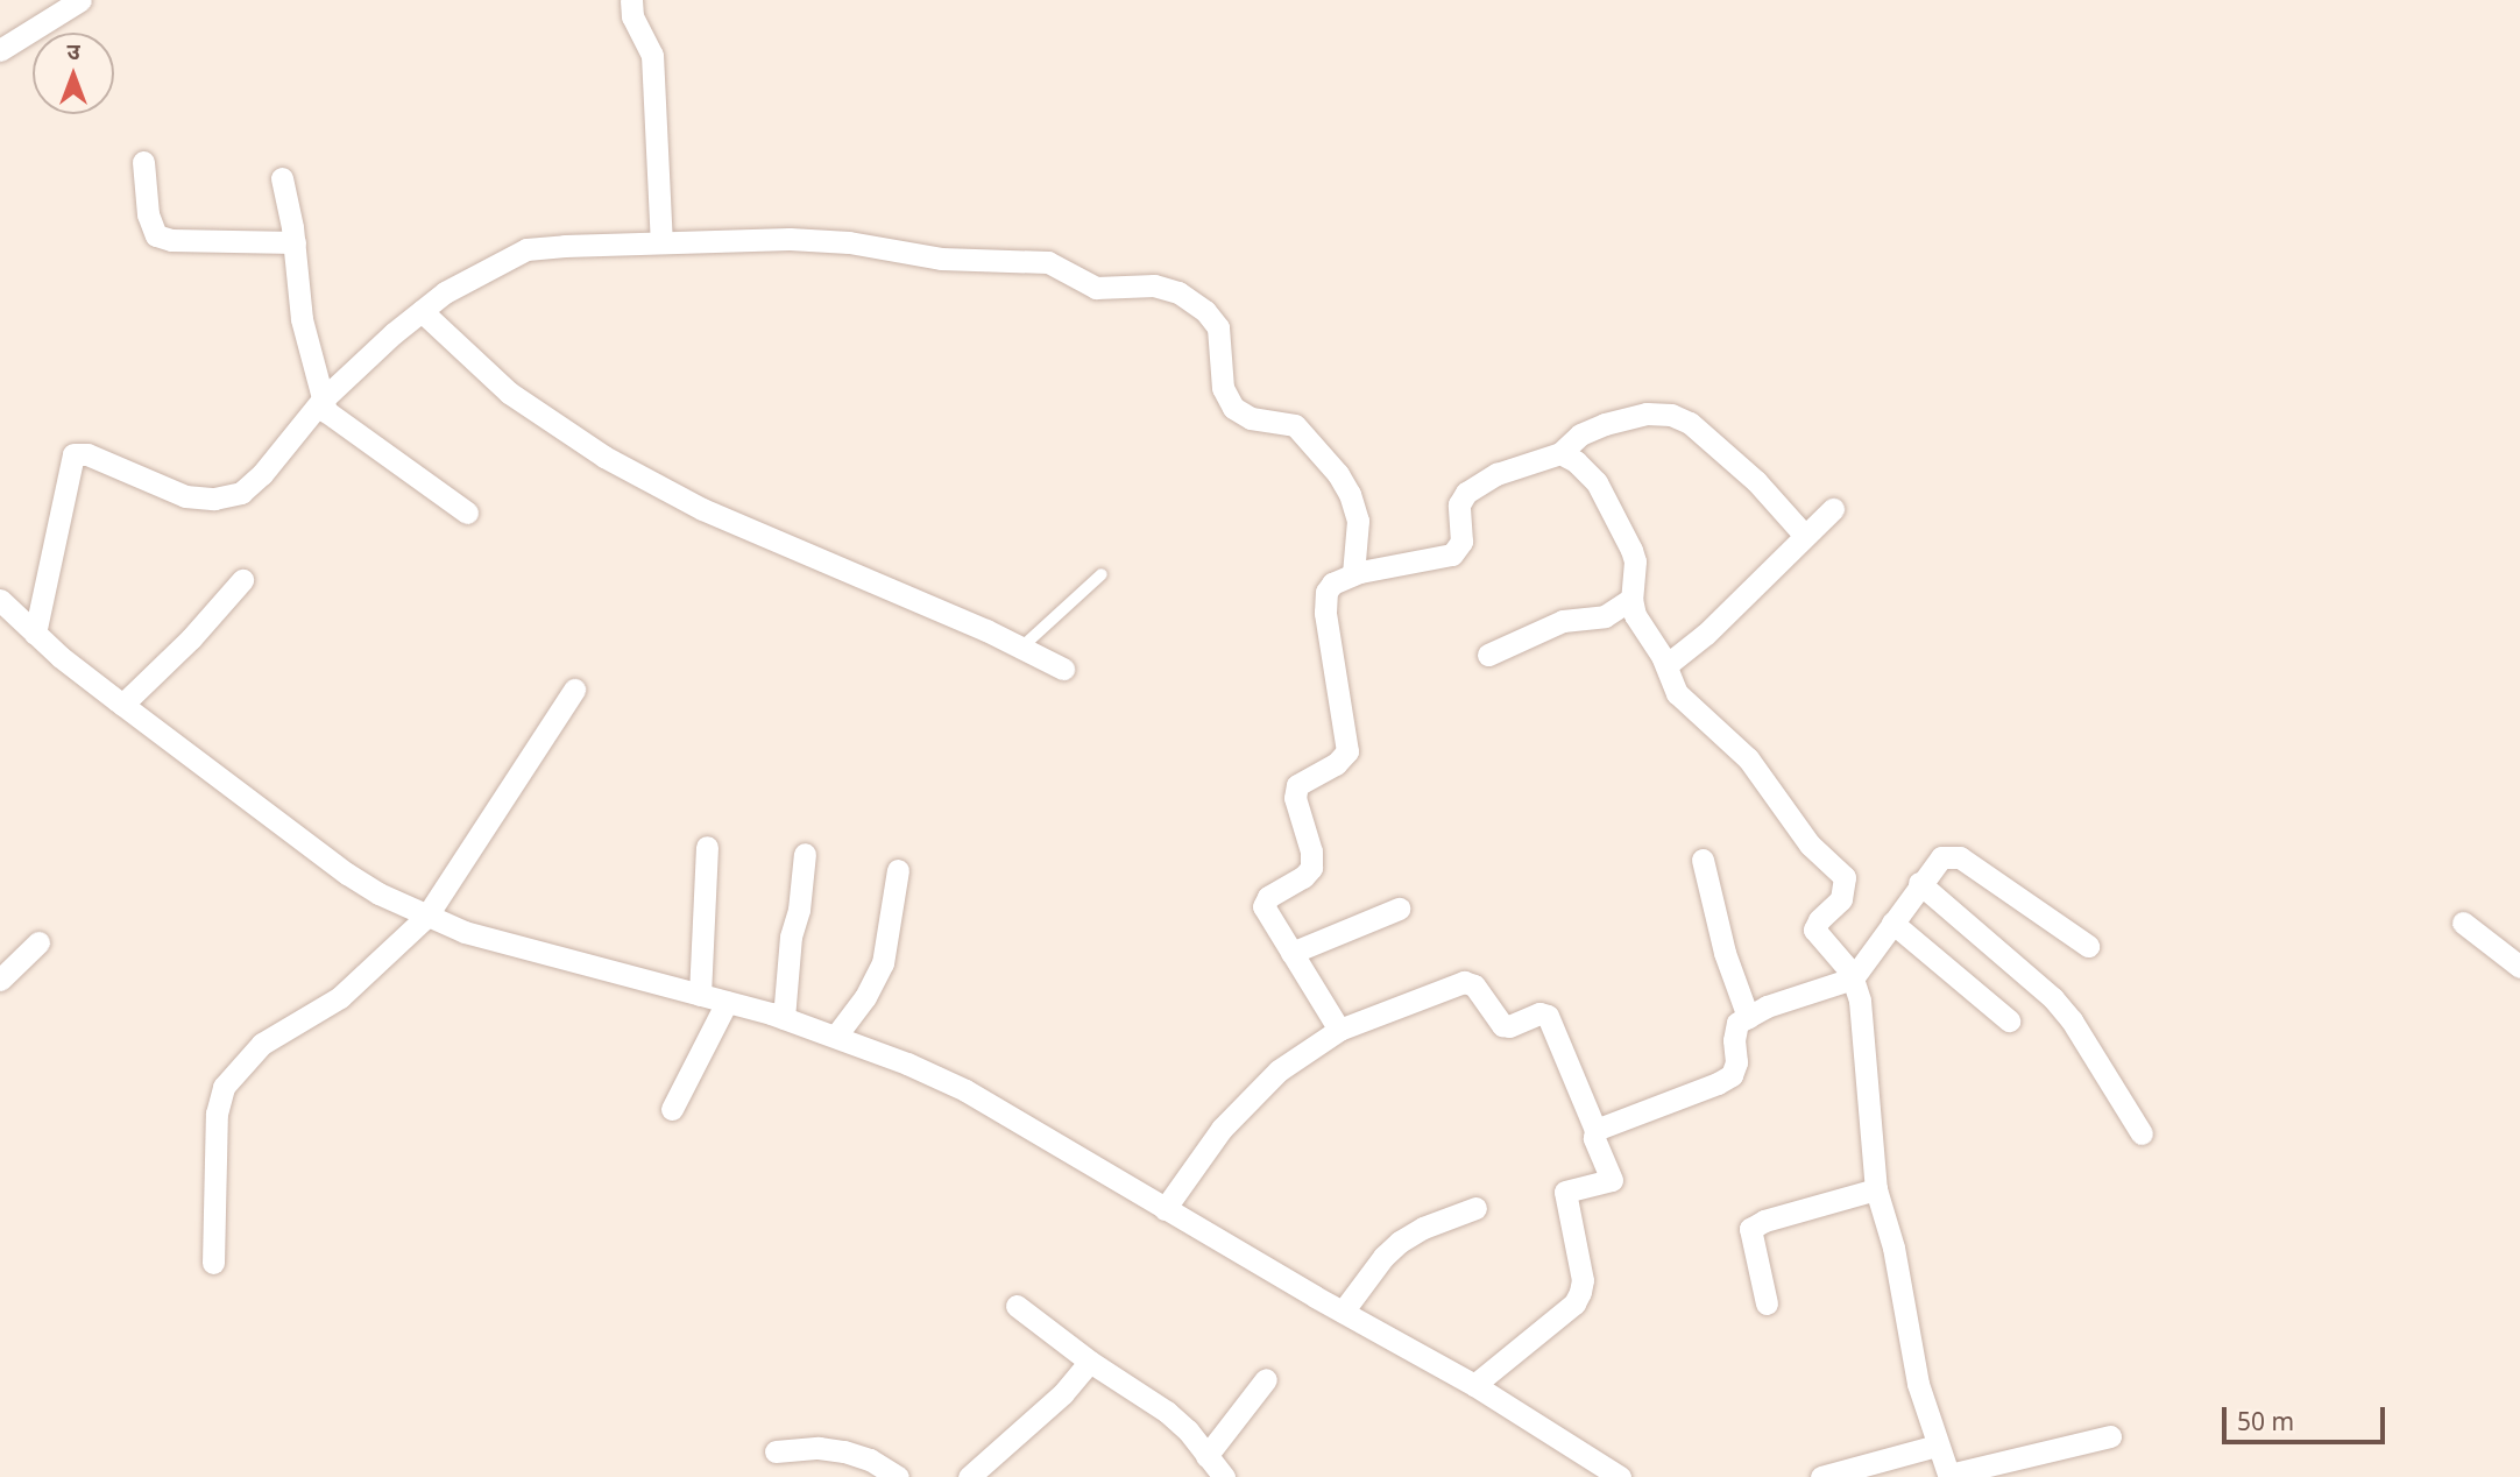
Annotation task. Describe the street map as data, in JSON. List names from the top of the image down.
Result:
{
  "scale_bar": "50 m",
  "north": "top"
}
